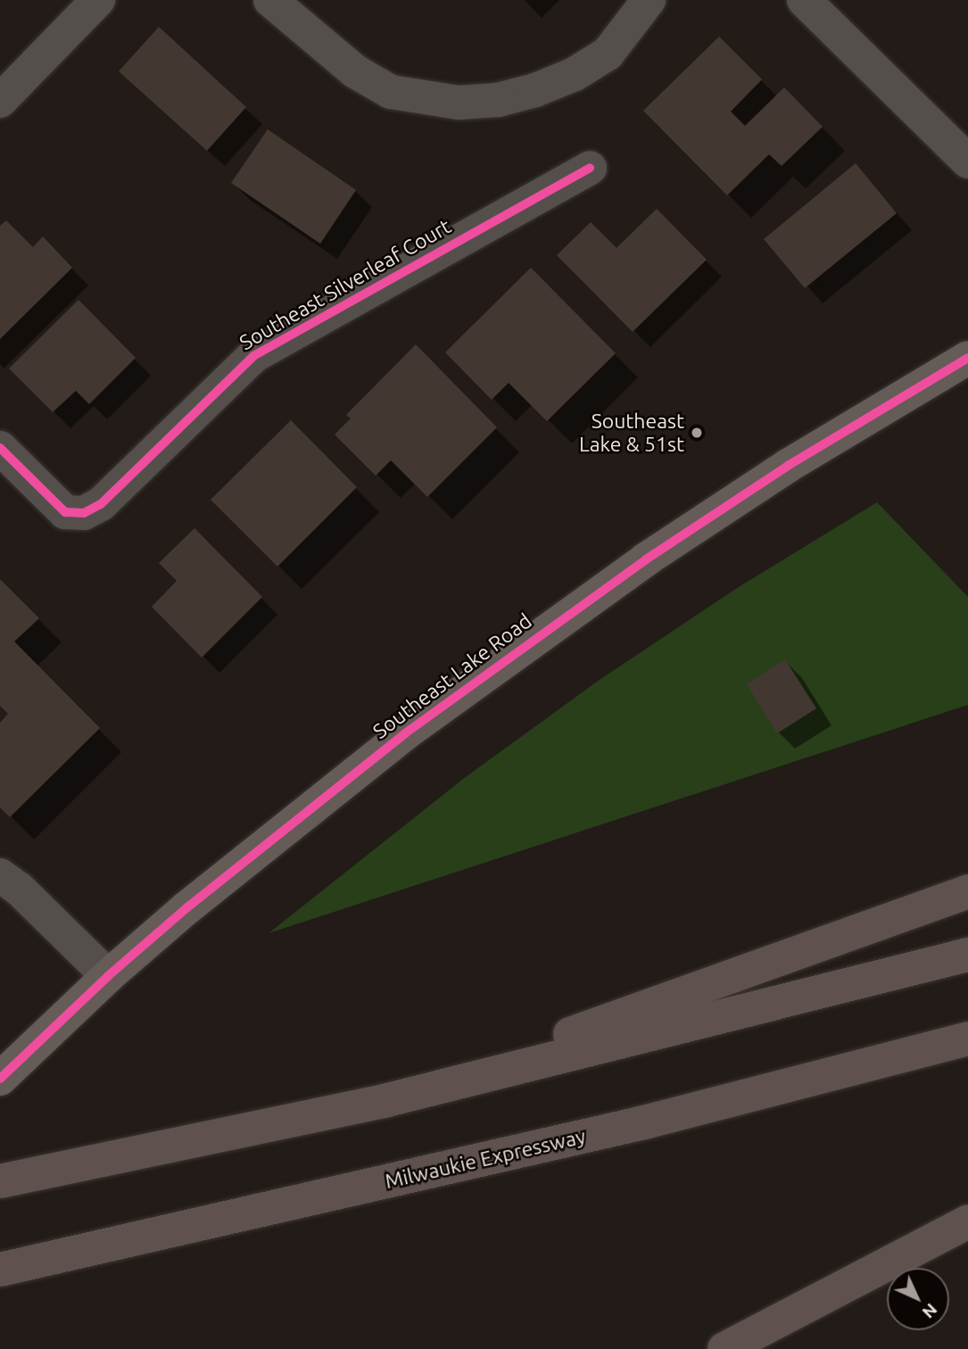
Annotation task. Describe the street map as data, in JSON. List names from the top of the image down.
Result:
{
  "streets": {
    "highway": ["Milwaukie Expressway"],
    "main road": ["Southeast Lake Road"],
    "street": ["Southeast Silverleaf Court"]
  },
  "places": ["Southeast Lake & 51st"],
  "north": "bottom right"
}
